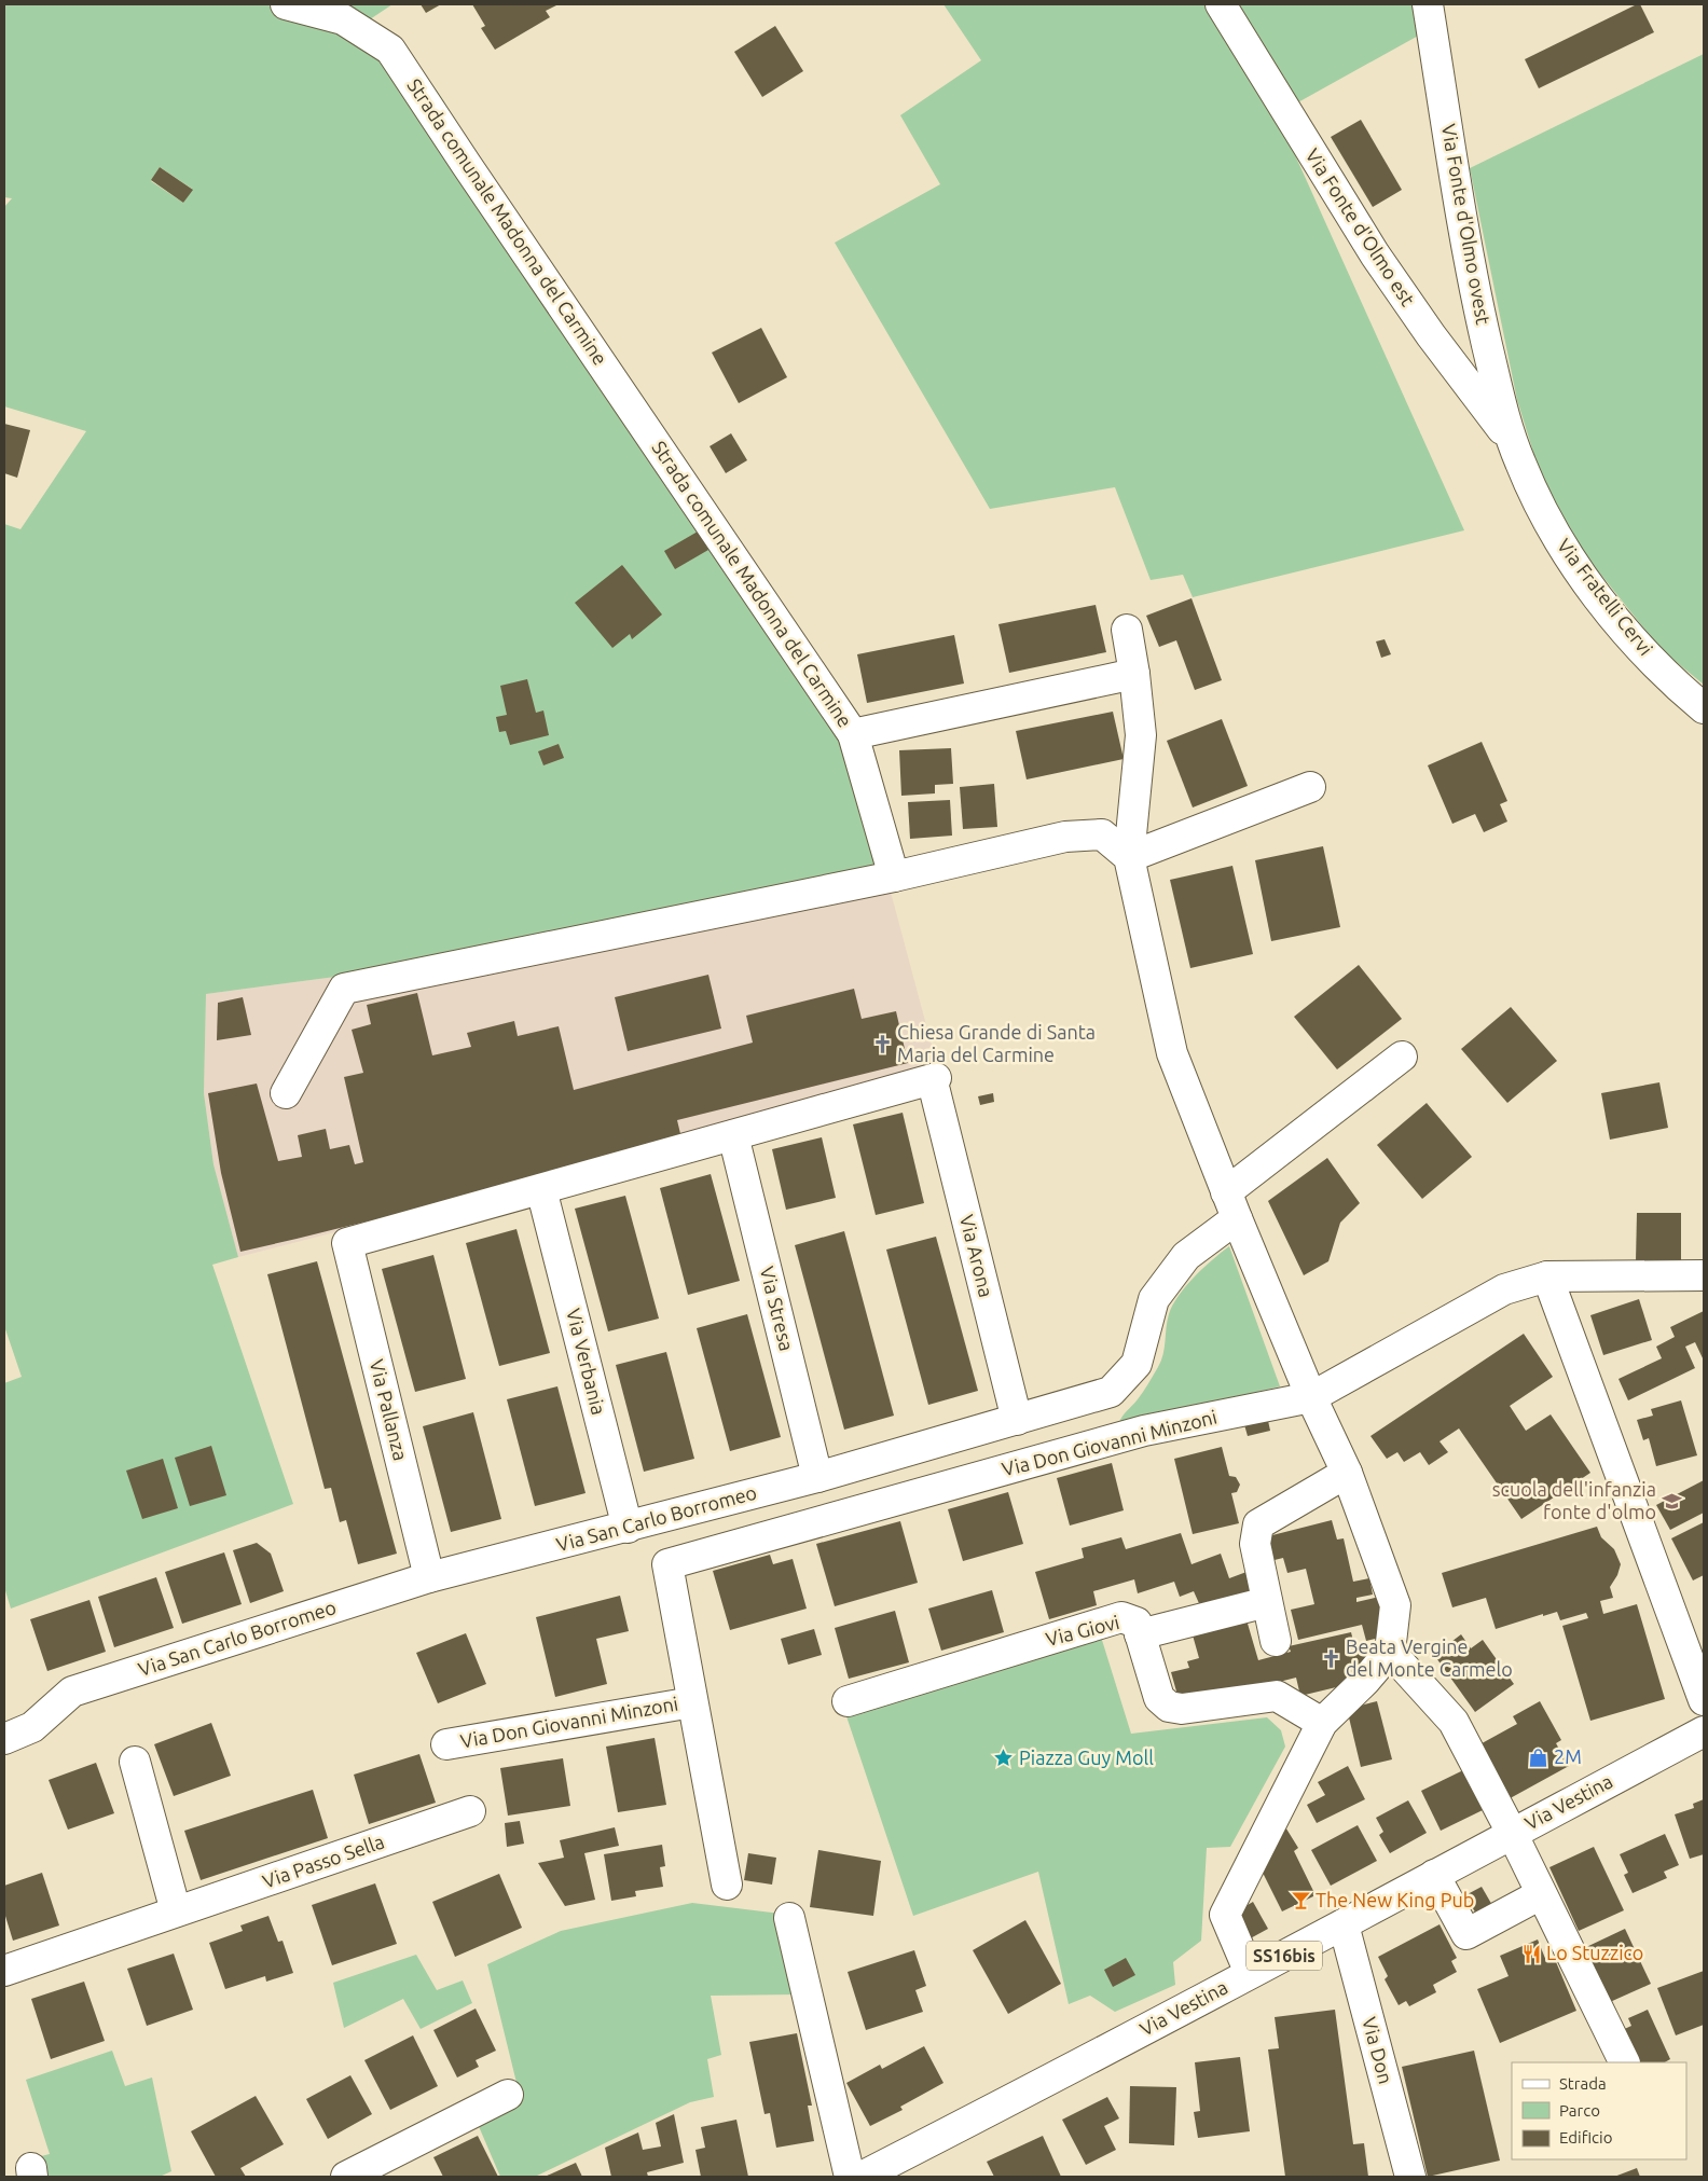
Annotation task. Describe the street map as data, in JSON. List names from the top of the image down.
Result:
{
  "streets": {
    "street": [
      "Strada comunale Madonna del Carmine",
      "Via Fonte d'Olmo ovest",
      "Via Fonte d'Olmo est",
      "Via Fratelli Cervi",
      "Via Arona",
      "Via Stresa",
      "Via Verbania",
      "Via Pallanza",
      "Via Don Giovanni Minzoni",
      "Via San Carlo Borromeo",
      "Via Giovi",
      "Via Vestina",
      "Via Passo Sella",
      "SS16bis",
      "Via Don"
    ]
  },
  "crossings": [
    ["Via Fonte d'Olmo ovest", "Via Fonte d'Olmo est"],
    ["Via Fonte d'Olmo ovest", "Via Fratelli Cervi"],
    ["Via Fonte d'Olmo est", "Via Fratelli Cervi"],
    ["Via Arona", "Via Stresa"],
    ["Via Arona", "Via San Carlo Borromeo"],
    ["Via Stresa", "Via San Carlo Borromeo"],
    ["Via Verbania", "Via Pallanza"],
    ["Via Verbania", "Via San Carlo Borromeo"],
    ["Via Pallanza", "Via San Carlo Borromeo"],
    ["Via Vestina", "Via Don"]
  ],
  "places": {
    "church": ["Chiesa Grande di Santa Maria del Carmine", "Beata Vergine del Monte Carmelo"],
    "school or university": ["scuola dell'infanzia fonte d'olmo"],
    "shop": ["2M"],
    "place": ["Piazza Guy Moll"],
    "bar": ["The New King Pub"],
    "restaurant": ["Lo Stuzzico"]
  },
  "legend": ["Strada", "Parco", "Edificio"]
}
